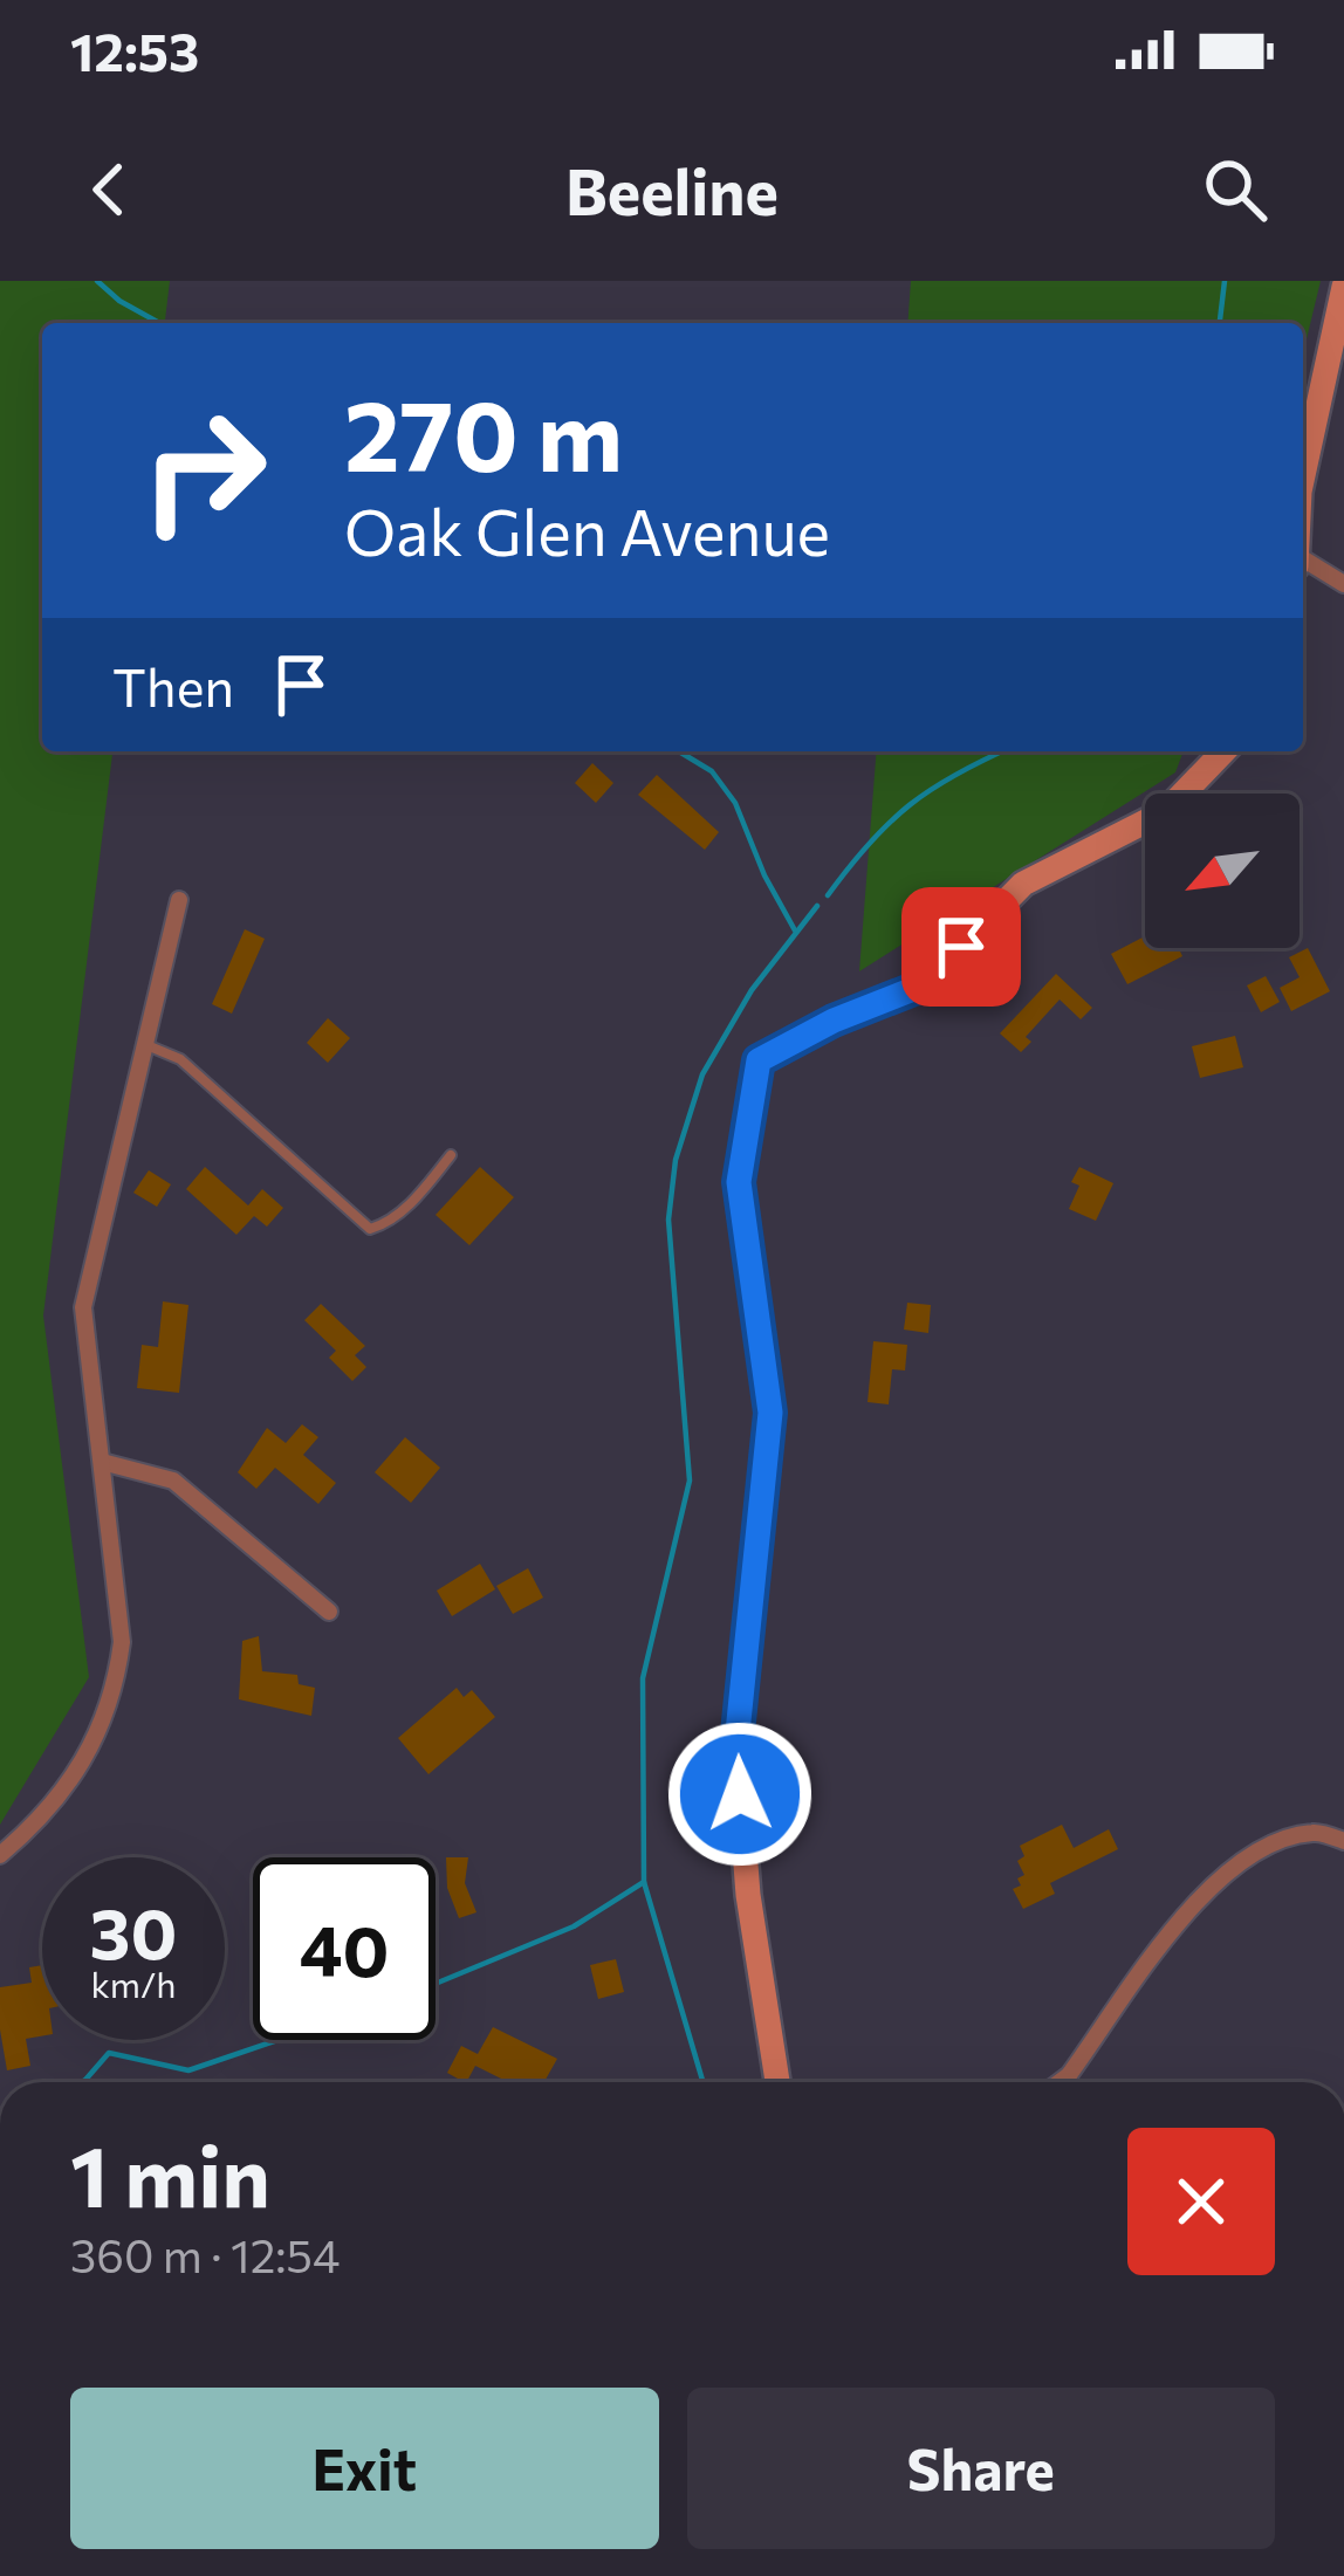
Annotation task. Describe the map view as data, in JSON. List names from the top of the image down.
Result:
{
  "north": "bottom left",
  "page": {
    "status": "12:53",
    "header": "Beeline",
    "turn": ["270 m", "Oak Glen Avenue"],
    "then": "Then",
    "speed": "30 km/h",
    "limit": "40",
    "heading": ["1 min", "360 m · 12:54"],
    "buttons": ["Exit", "Share"]
  }
}
